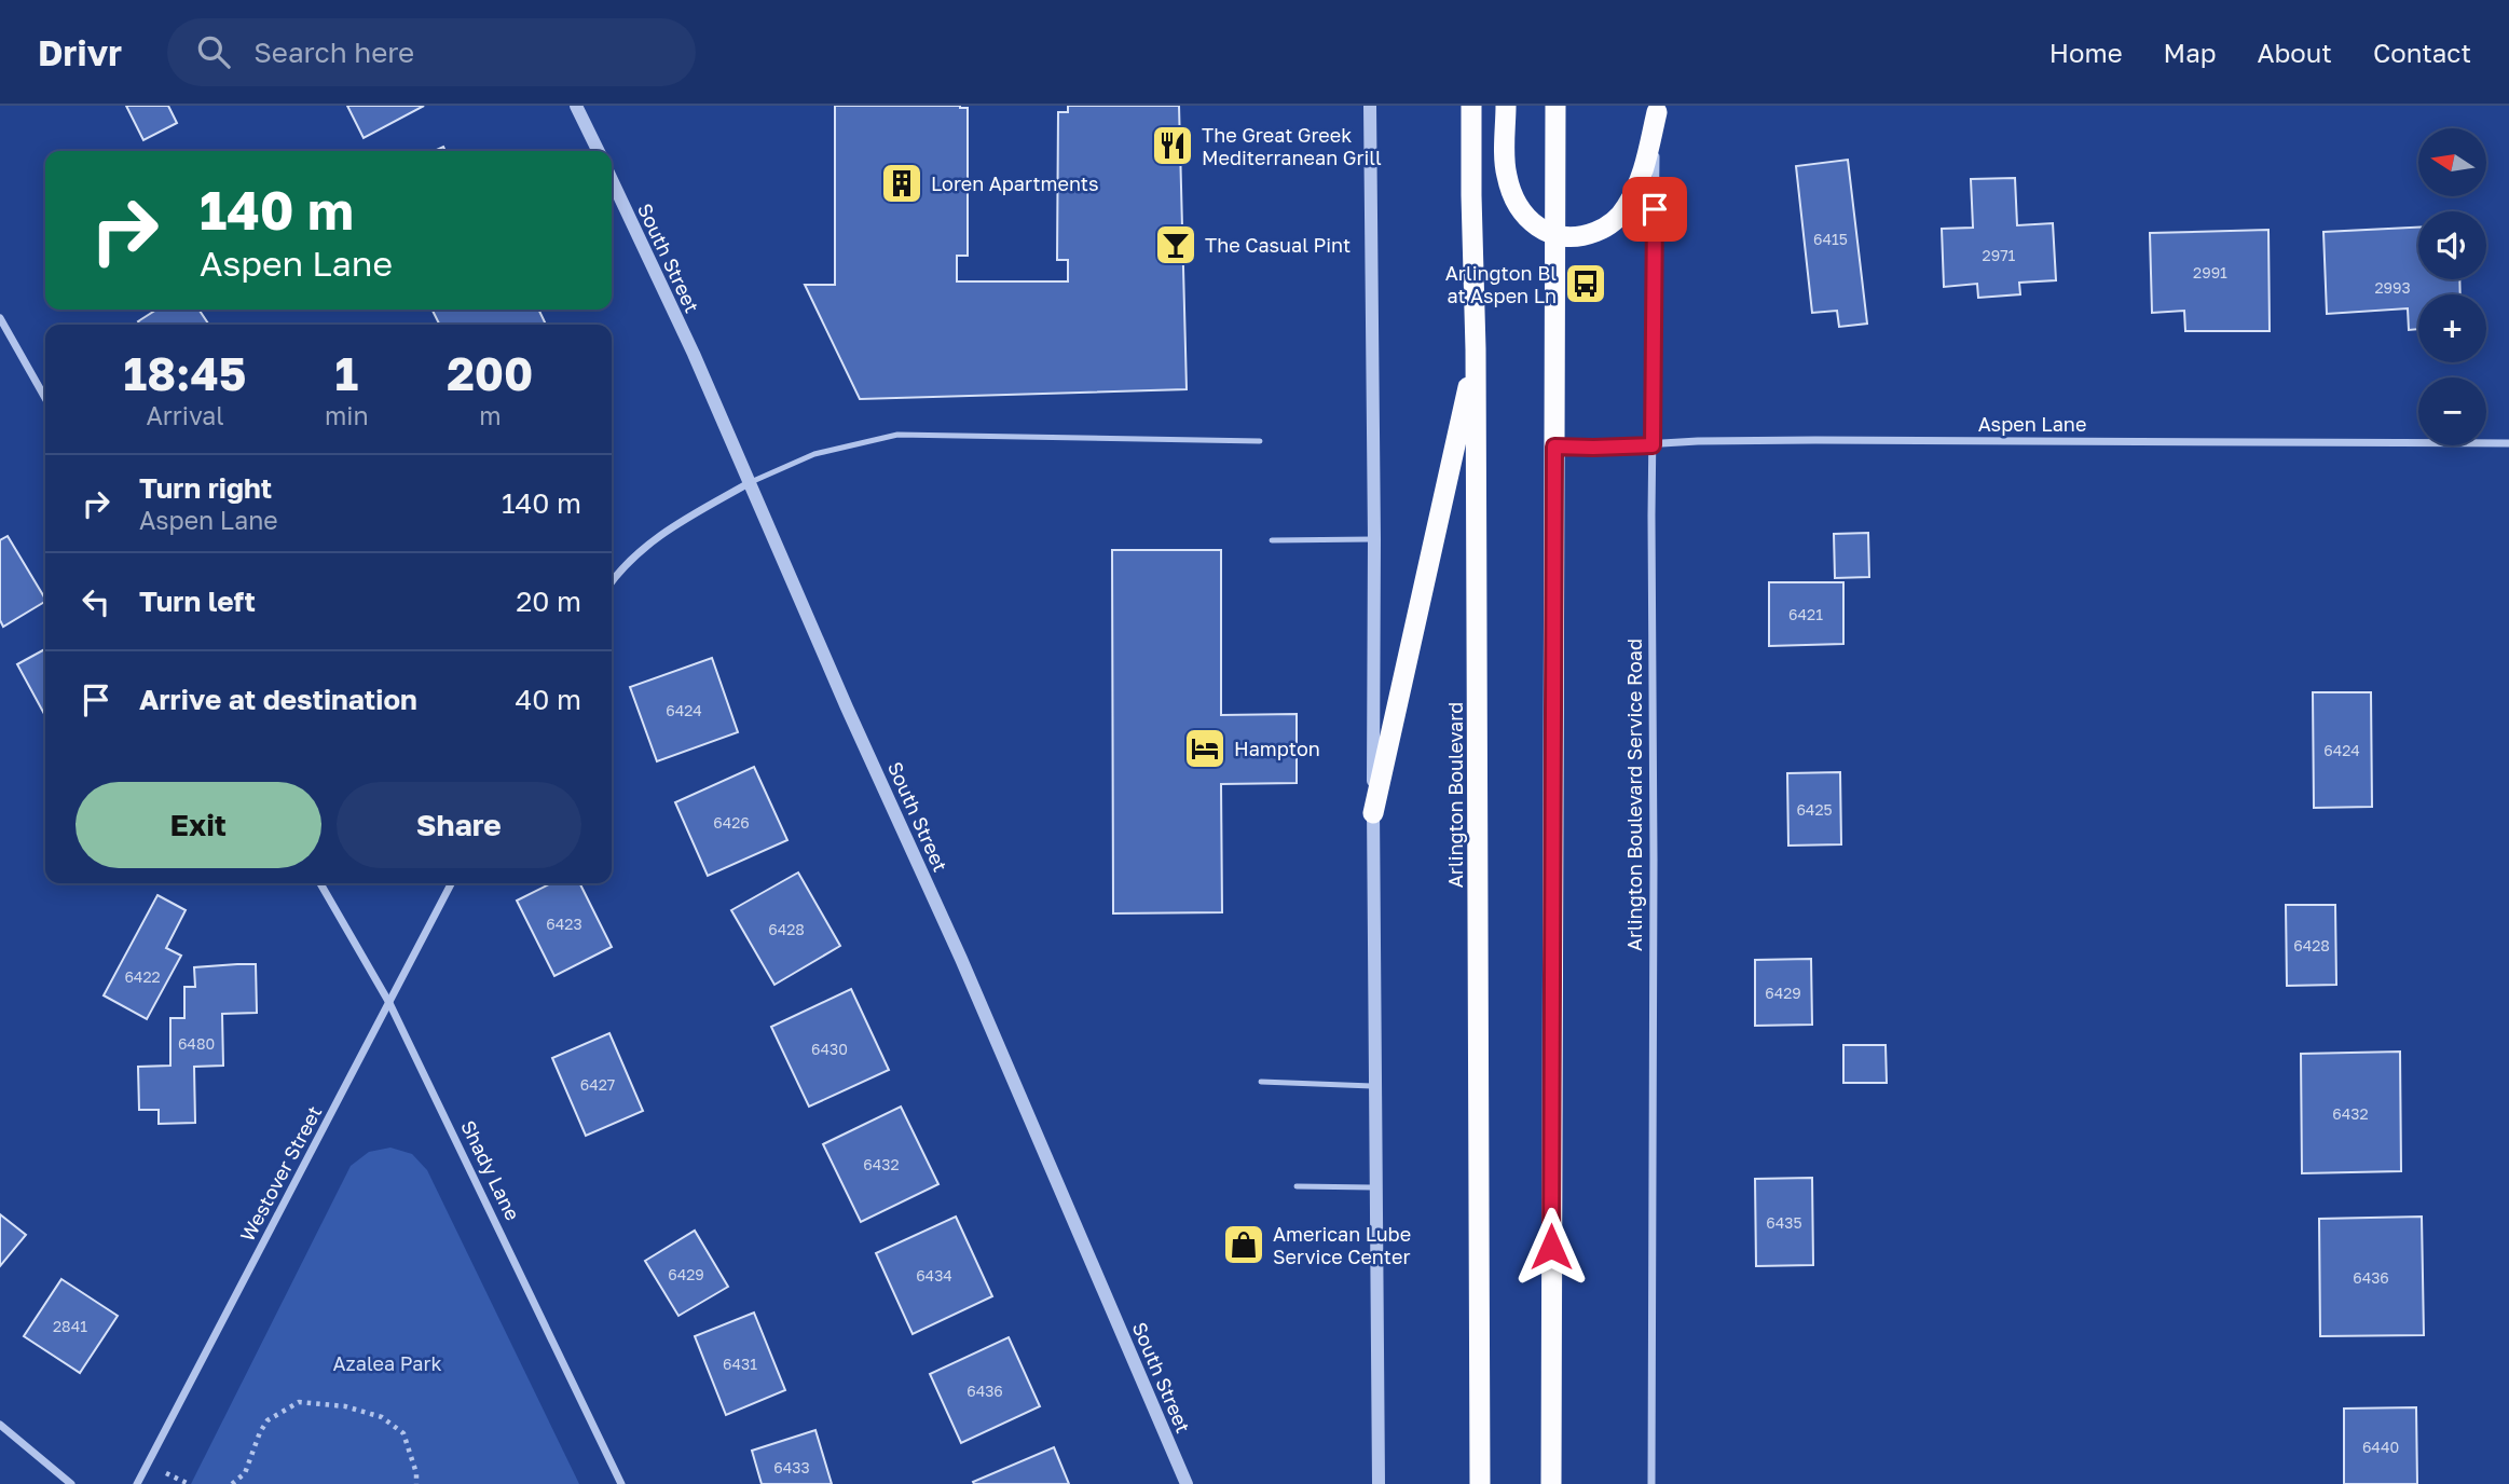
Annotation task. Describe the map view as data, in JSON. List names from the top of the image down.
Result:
{
  "streets": {
    "highway": ["Arlington Boulevard"],
    "street": [
      "South Street",
      "Aspen Lane",
      "Arlington Boulevard Service Road",
      "Shady Lane",
      "Westover Street"
    ]
  },
  "crossings": [
    ["Aspen Lane", "Arlington Boulevard Service Road"],
    ["Shady Lane", "Westover Street"]
  ],
  "parks": ["Azalea Park"],
  "places": {
    "restaurant": ["The Great Greek Mediterranean Grill"],
    "building": ["Loren Apartments"],
    "bar": ["The Casual Pint"],
    "bus stop": ["Arlington Bl at Aspen Ln"],
    "hotel": ["Hampton"],
    "shop": ["American Lube Service Center"]
  },
  "house_numbers": [
    "6415",
    "2971",
    "2991",
    "2993",
    "6421",
    "6424",
    "6424",
    "6425",
    "6426",
    "6423",
    "6428",
    "6428",
    "6422",
    "6429",
    "6480",
    "6430",
    "6427",
    "6432",
    "6432",
    "6435",
    "6429",
    "6434",
    "6436",
    "2841",
    "6431",
    "6436",
    "6440",
    "6433"
  ],
  "north": "left",
  "page": {
    "header": "Drivr",
    "search": "Search here",
    "nav": [
      "Home",
      "Map",
      "About",
      "Contact"
    ],
    "map_buttons": ["+", "−"],
    "turn": ["140 m", "Aspen Lane"],
    "eta": [
      "18:45",
      "Arrival",
      "1",
      "min",
      "200",
      "m"
    ],
    "list": [
      {
        "name": "Turn right",
        "note": "Aspen Lane",
        "value": "140 m"
      },
      {
        "name": "Turn left",
        "value": "20 m"
      },
      {
        "name": "Arrive at destination",
        "value": "40 m"
      }
    ],
    "buttons": ["Exit", "Share"]
  }
}
